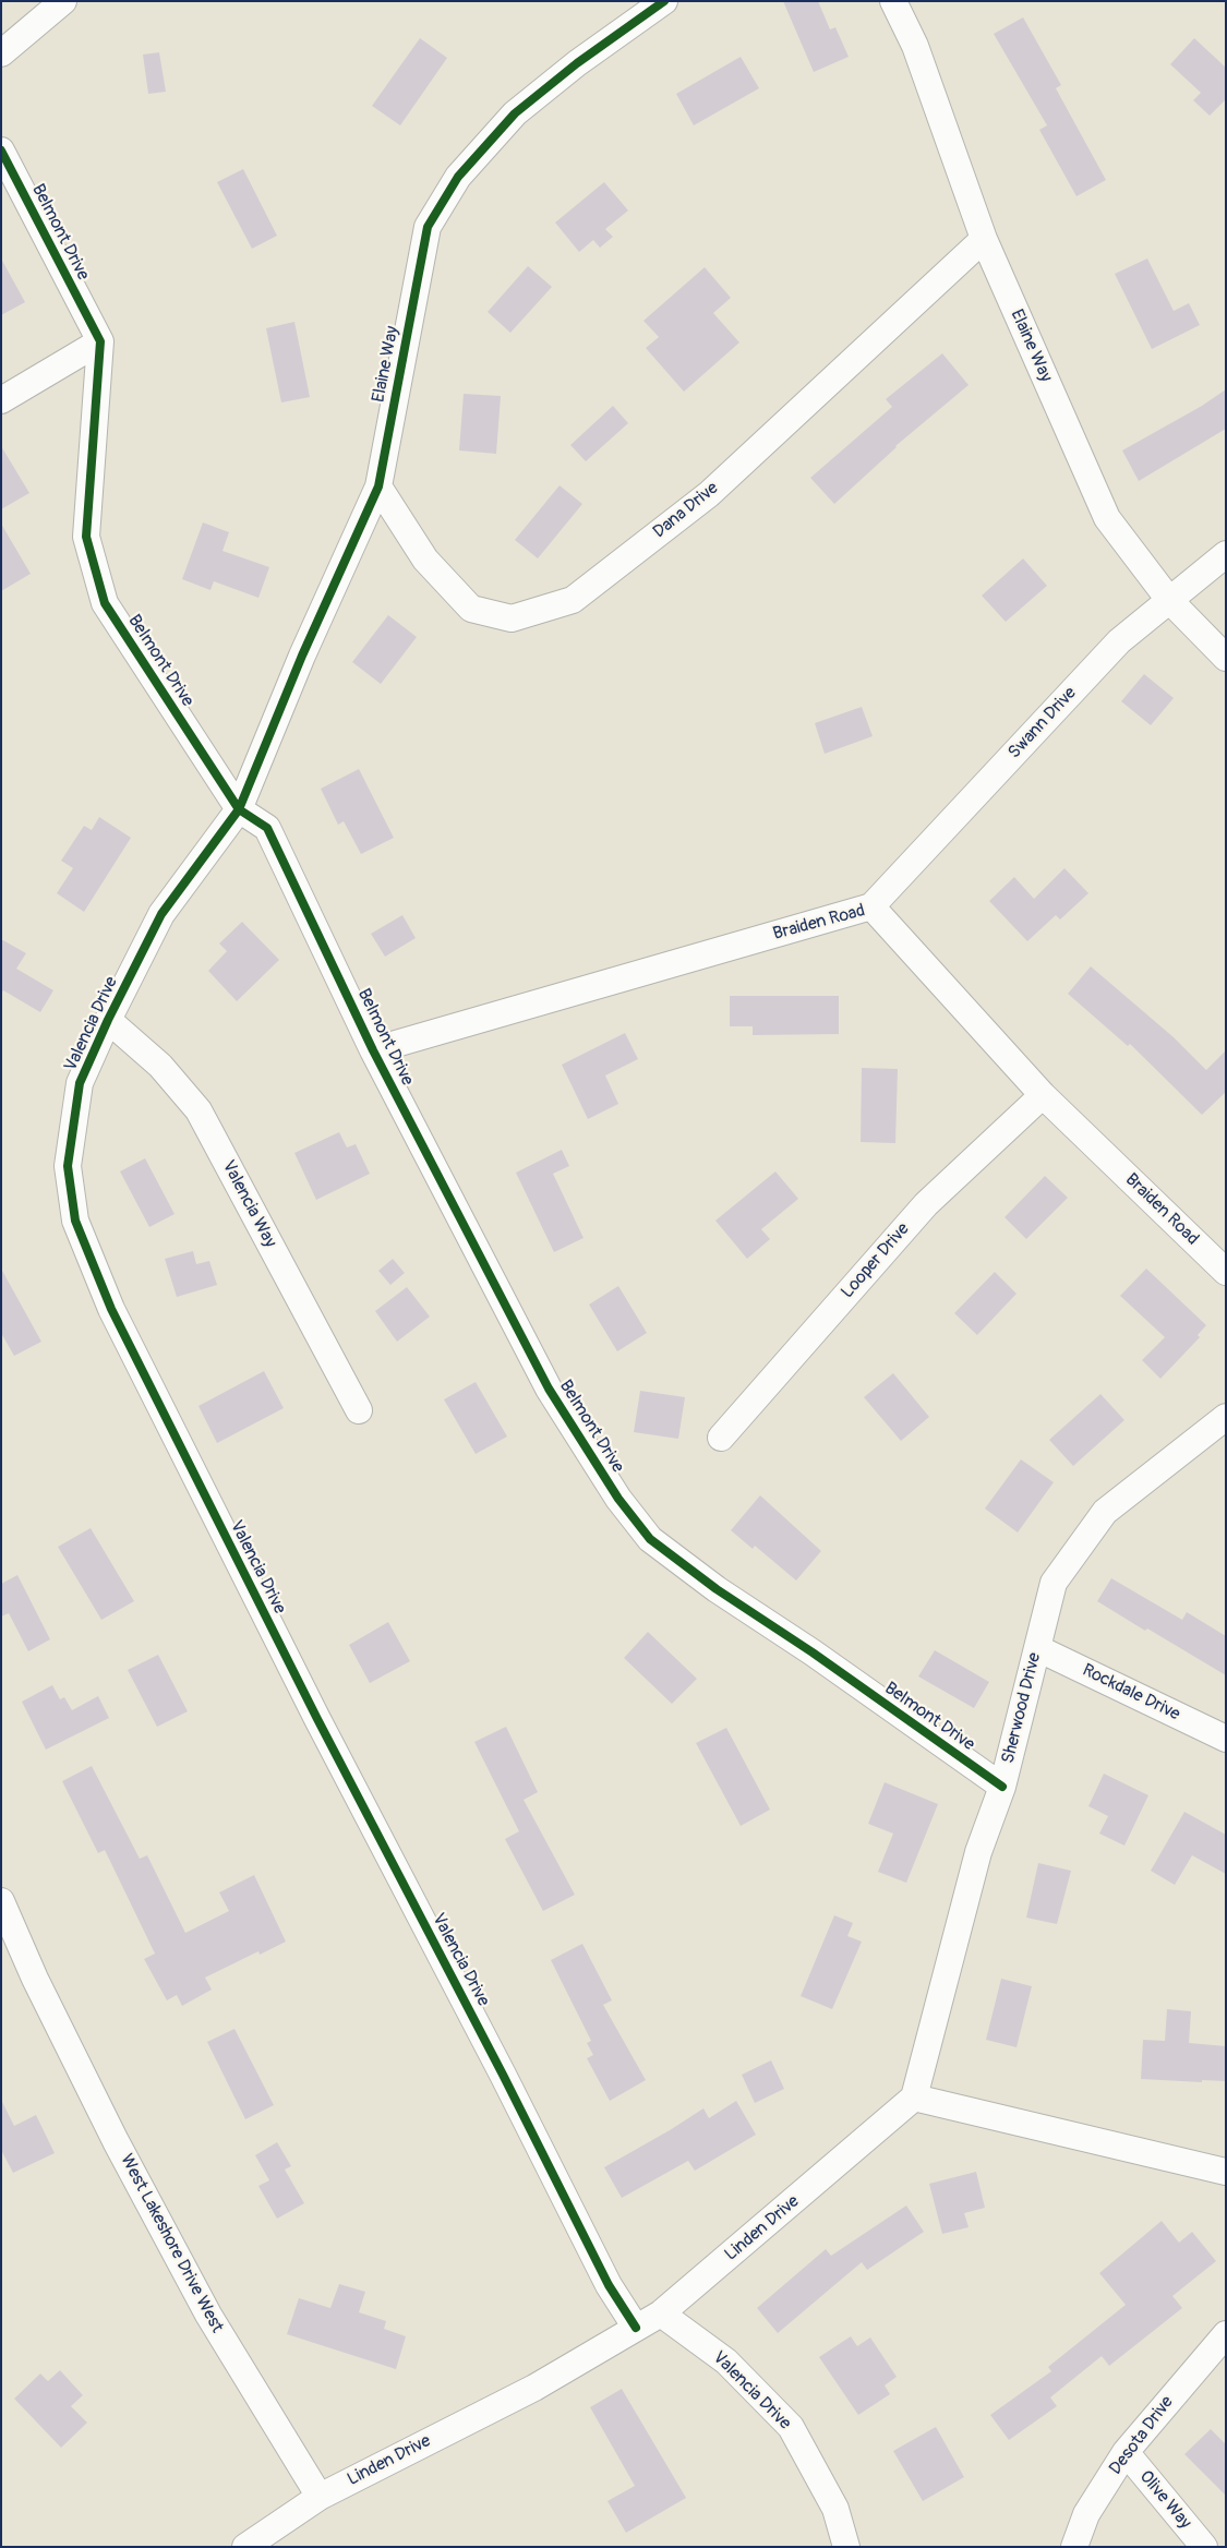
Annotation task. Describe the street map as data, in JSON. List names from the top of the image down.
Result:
{
  "streets": {
    "street": [
      "Belmont Drive",
      "Elaine Way",
      "Dana Drive",
      "Swann Drive",
      "Braiden Road",
      "Valencia Drive",
      "Valencia Way",
      "Looper Drive",
      "Rockdale Drive",
      "Sherwood Drive",
      "Linden Drive",
      "West Lakeshore Drive West",
      "Desota Drive",
      "Olive Way"
    ]
  },
  "crossings": [
    ["Belmont Drive", "Elaine Way"],
    ["Belmont Drive", "Braiden Road"],
    ["Belmont Drive", "Valencia Drive"],
    ["Belmont Drive", "Sherwood Drive"],
    ["Elaine Way", "Dana Drive"],
    ["Elaine Way", "Swann Drive"],
    ["Elaine Way", "Valencia Drive"],
    ["Swann Drive", "Braiden Road"],
    ["Braiden Road", "Looper Drive"],
    ["Valencia Drive", "Valencia Way"],
    ["Valencia Drive", "Linden Drive"],
    ["Rockdale Drive", "Sherwood Drive"],
    ["Sherwood Drive", "Linden Drive"],
    ["Linden Drive", "West Lakeshore Drive West"],
    ["Desota Drive", "Olive Way"]
  ]
}
